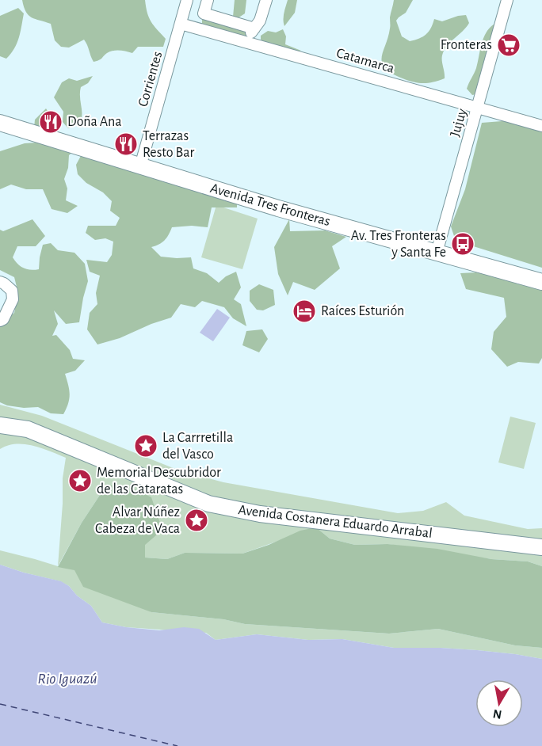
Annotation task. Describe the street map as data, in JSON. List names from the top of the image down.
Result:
{
  "streets": {
    "main road": ["Avenida Tres Fronteras", "Avenida Costanera Eduardo Arrabal"],
    "street": ["Catamarca", "Corrientes", "Jujuy"]
  },
  "crossings": [
    ["Catamarca", "Corrientes"],
    ["Catamarca", "Jujuy"],
    ["Corrientes", "Avenida Tres Fronteras"],
    ["Jujuy", "Avenida Tres Fronteras"]
  ],
  "water": ["Rio Iguazú"],
  "places": {
    "supermarket": ["Fronteras"],
    "restaurant": ["Doña Ana", "Terrazas Resto Bar"],
    "bus stop": ["Av. Tres Fronteras y Santa Fe"],
    "hotel": ["Raíces Esturión"],
    "place": ["La Carrretilla del Vasco", "Memorial Descubridor de las Cataratas", "Alvar Núñez Cabeza de Vaca"]
  },
  "north": "bottom"
}
